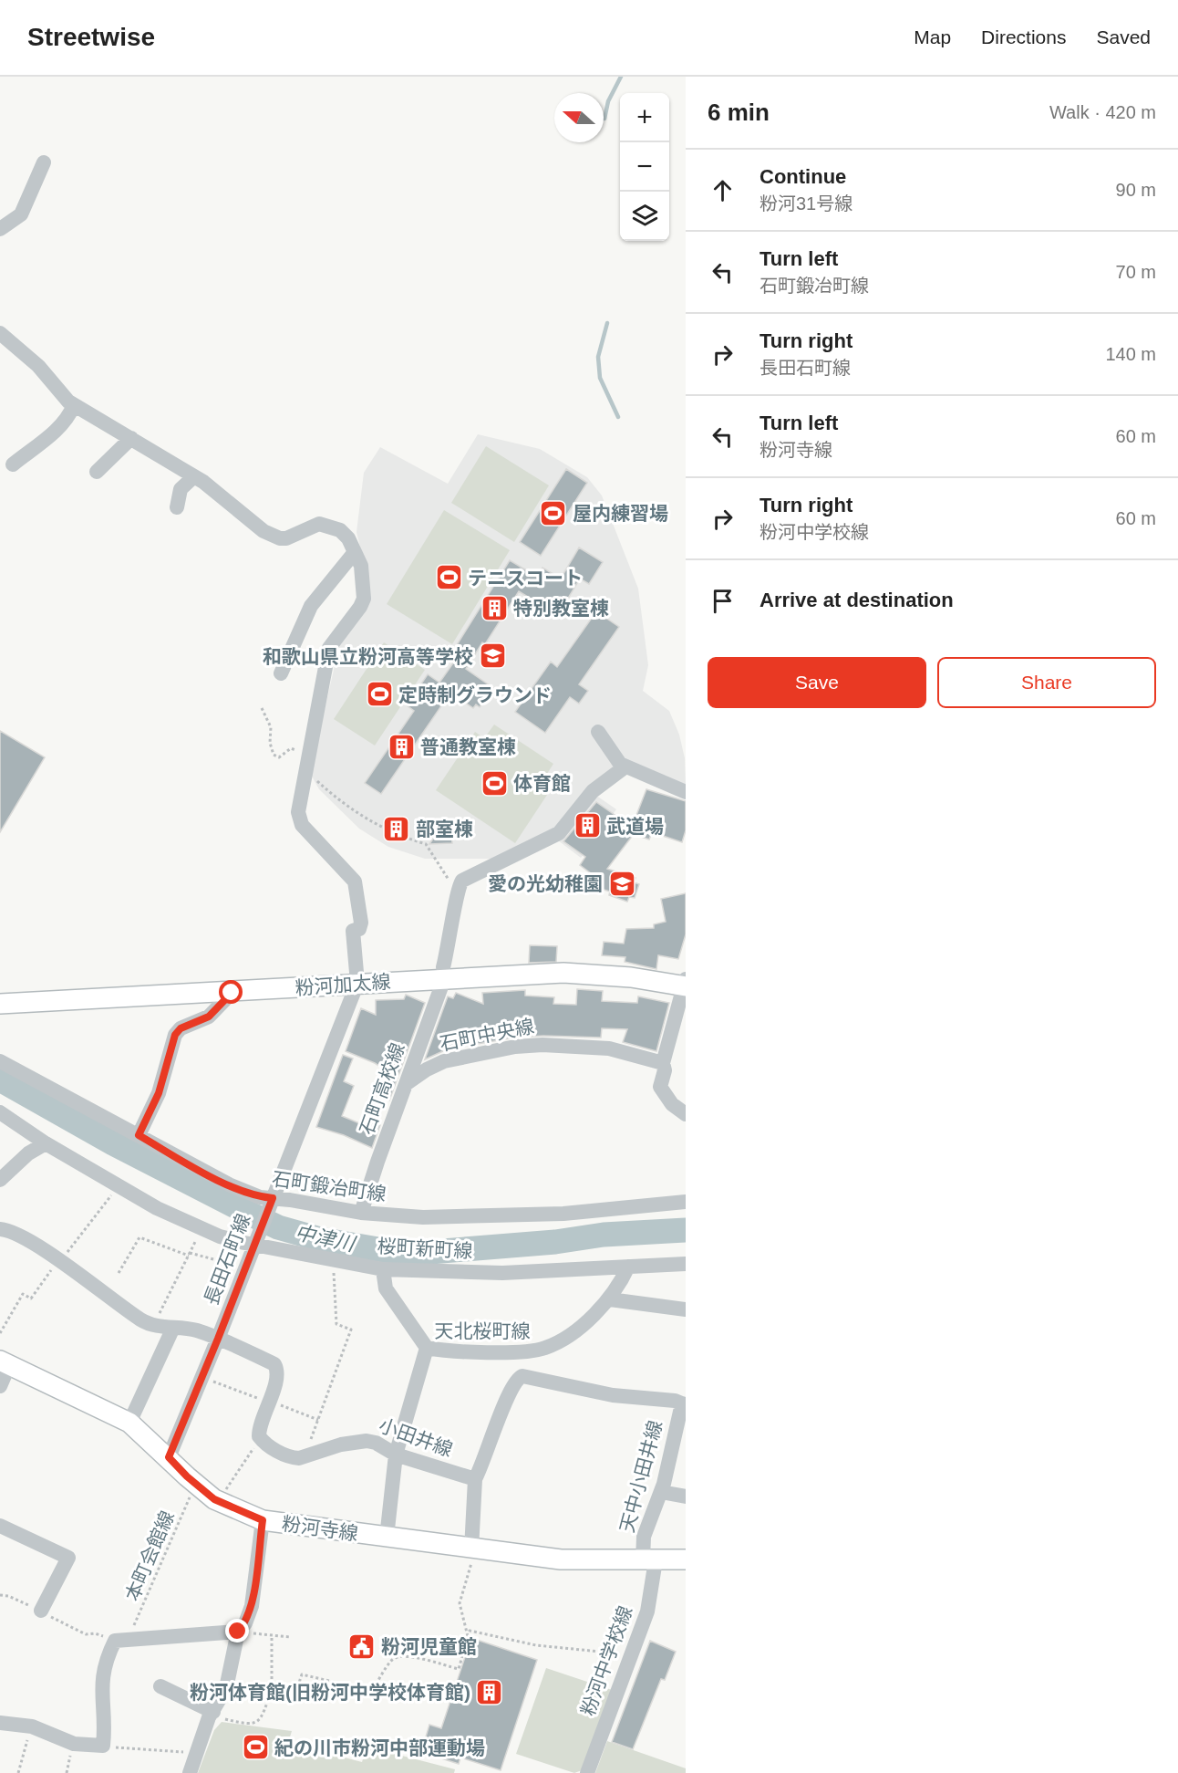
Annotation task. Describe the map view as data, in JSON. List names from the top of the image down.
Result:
{
  "streets": {
    "main road": ["粉河加太線", "粉河寺線"],
    "street": [
      "石町中央線",
      "石町高校線",
      "石町鍛冶町線",
      "桜町新町線",
      "長田石町線",
      "天北桜町線",
      "小田井線",
      "天中小田井線",
      "粉河中学校線"
    ],
    "path": ["本町会館線"]
  },
  "crossings": [
    ["粉河加太線", "石町高校線"],
    ["粉河加太線", "長田石町線"],
    ["石町中央線", "石町高校線"],
    ["石町高校線", "石町鍛冶町線"],
    ["石町鍛冶町線", "長田石町線"],
    ["桜町新町線", "長田石町線"],
    ["桜町新町線", "天北桜町線"],
    ["長田石町線", "粉河寺線"],
    ["天北桜町線", "小田井線"],
    ["天北桜町線", "粉河寺線"],
    ["天中小田井線", "粉河寺線"],
    ["天中小田井線", "粉河中学校線"],
    ["粉河寺線", "本町会館線"],
    ["粉河寺線", "粉河中学校線"]
  ],
  "water": ["中津川"],
  "places": {
    "sports": [
      "屋内練習場",
      "テニスコート",
      "定時制グラウンド",
      "体育館",
      "紀の川市粉河中部運動場"
    ],
    "building": [
      "特別教室棟",
      "普通教室棟",
      "武道場",
      "部室棟",
      "粉河体育館(旧粉河中学校体育館)"
    ],
    "school or university": ["和歌山県立粉河高等学校", "愛の光幼稚園"],
    "public building": ["粉河児童館"]
  },
  "north": "left",
  "page": {
    "header": "Streetwise",
    "nav": ["Map", "Directions", "Saved"],
    "heading": ["6 min", "Walk · 420 m"],
    "map_buttons": ["+", "−"],
    "list": [
      ["Continue", "粉河31号線", "90 m"],
      ["Turn left", "石町鍛冶町線", "70 m"],
      ["Turn right", "長田石町線", "140 m"],
      ["Turn left", "粉河寺線", "60 m"],
      ["Turn right", "粉河中学校線", "60 m"],
      "Arrive at destination"
    ],
    "buttons": ["Save", "Share"]
  }
}
